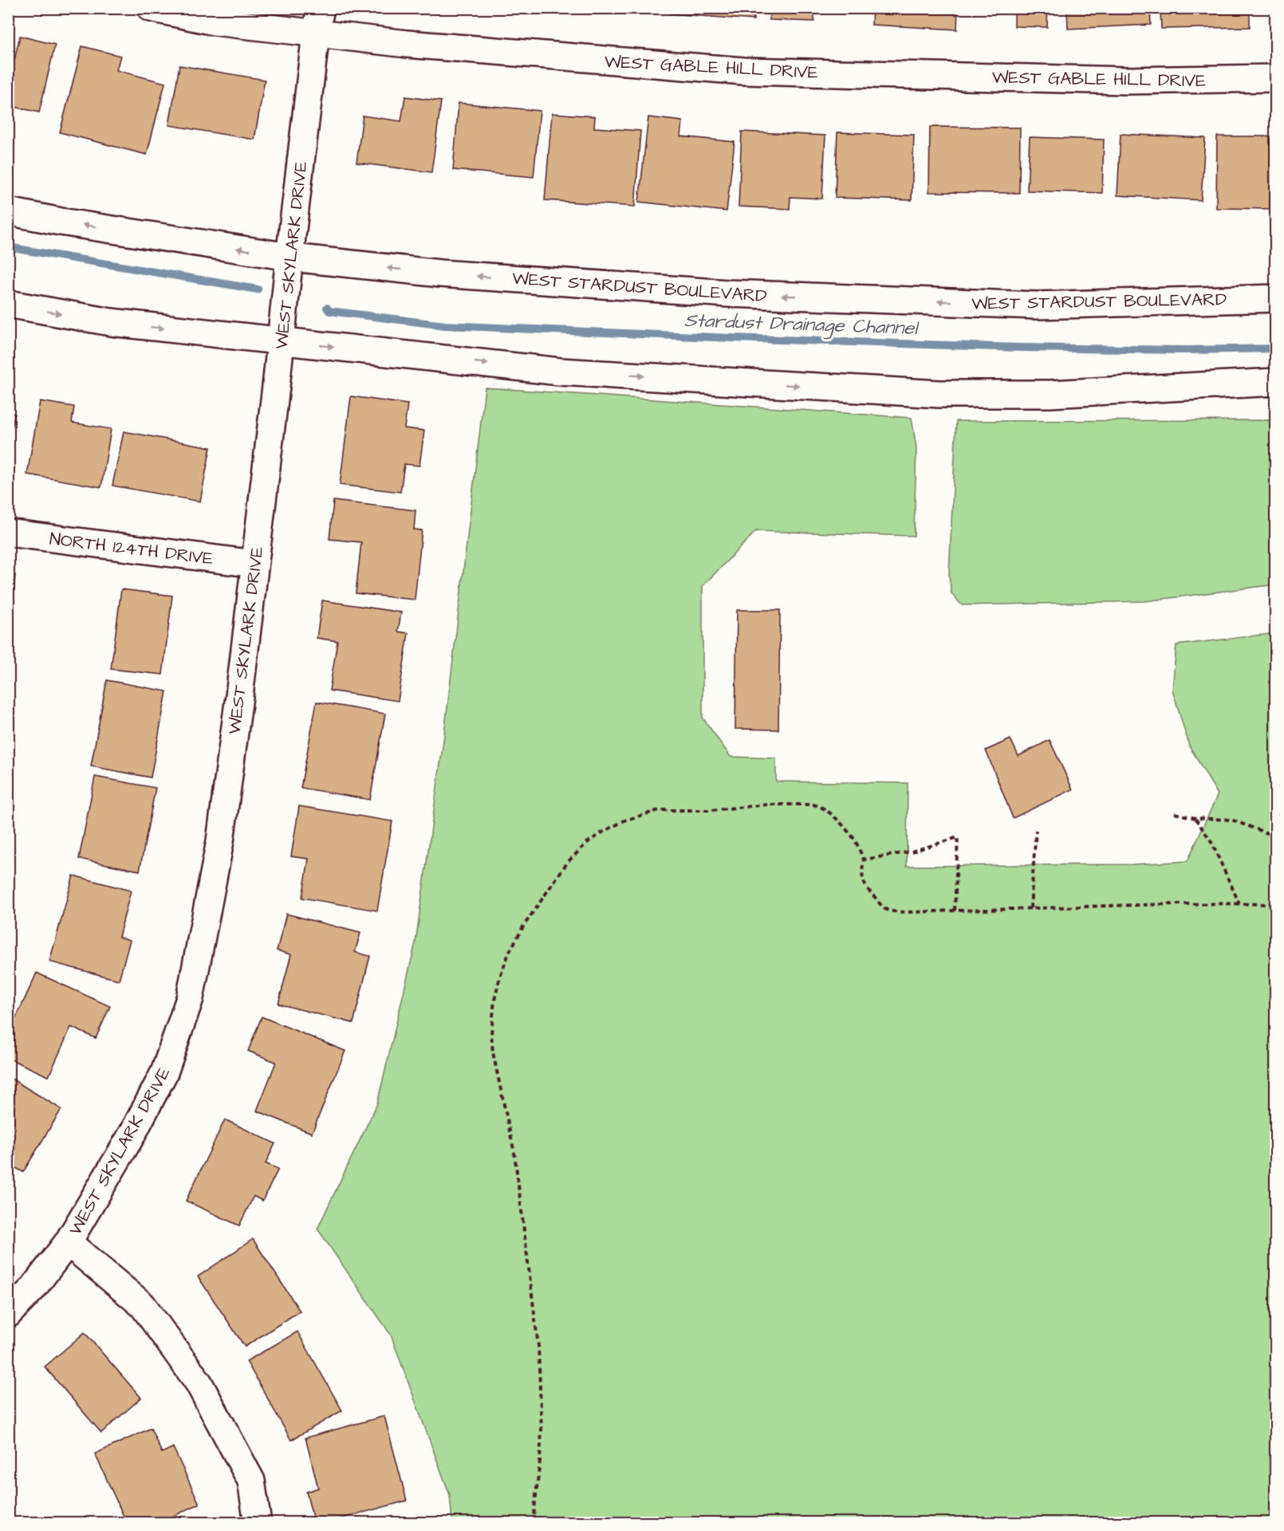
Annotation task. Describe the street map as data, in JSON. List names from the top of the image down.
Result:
{
  "streets": {
    "street": [
      "WEST GABLE HILL DRIVE",
      "WEST SKYLARK DRIVE",
      "WEST STARDUST BOULEVARD",
      "NORTH 124TH DRIVE"
    ]
  },
  "crossings": [
    ["WEST GABLE HILL DRIVE", "WEST SKYLARK DRIVE"],
    ["WEST SKYLARK DRIVE", "WEST STARDUST BOULEVARD"],
    ["WEST SKYLARK DRIVE", "NORTH 124TH DRIVE"]
  ],
  "water": ["Stardust Drainage Channel"]
}
